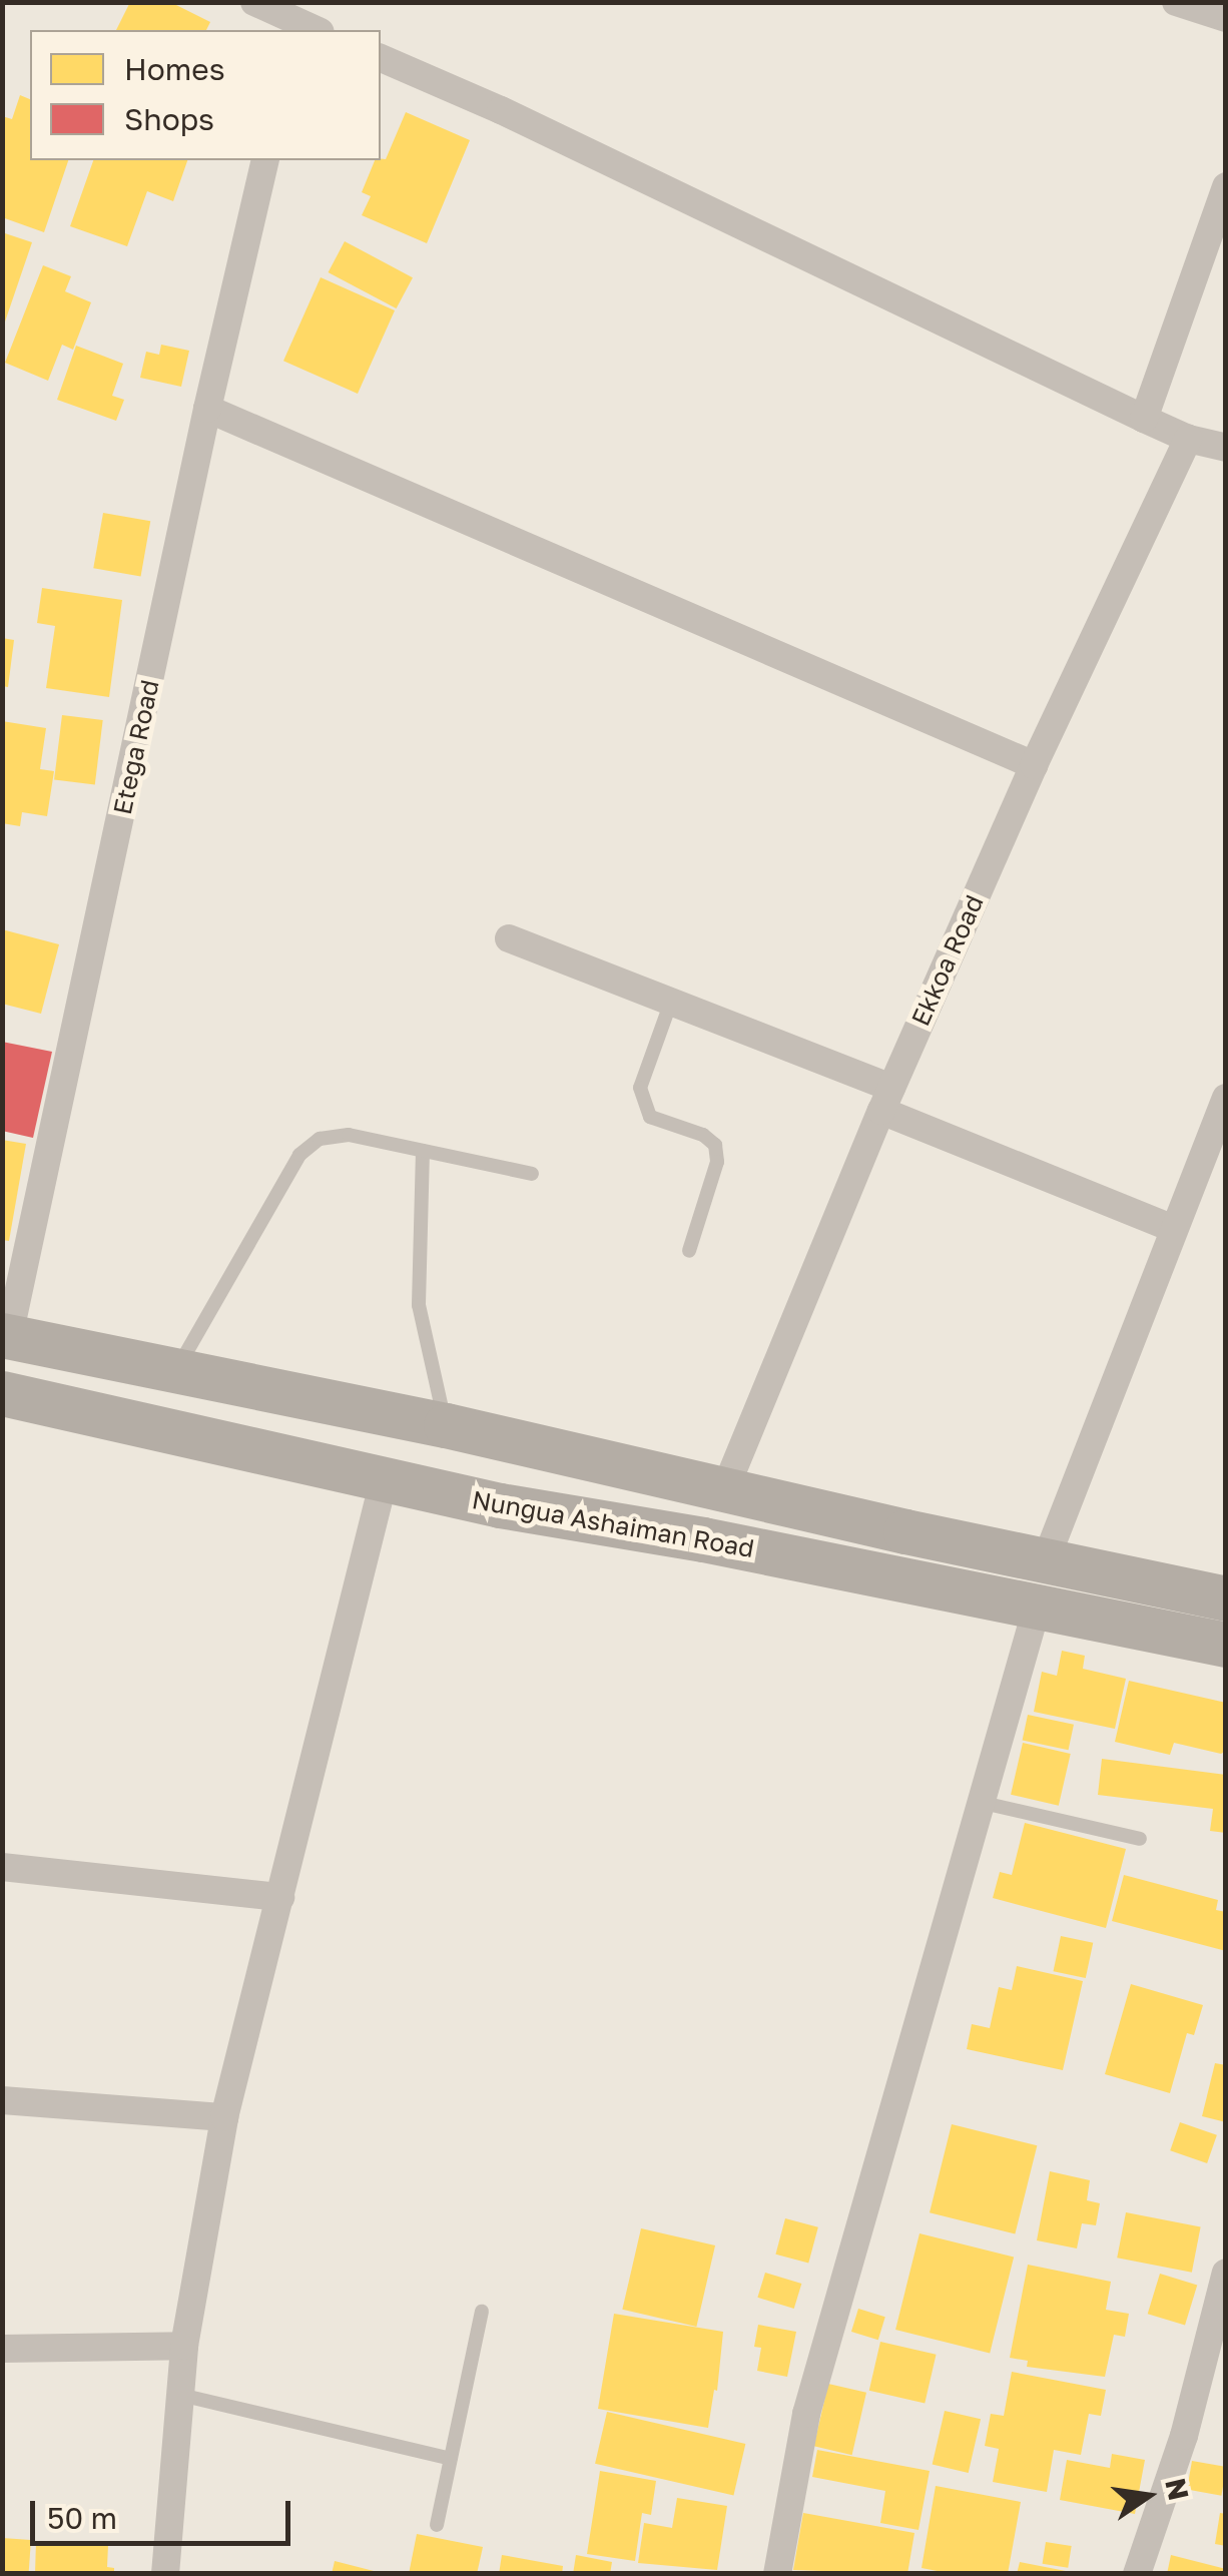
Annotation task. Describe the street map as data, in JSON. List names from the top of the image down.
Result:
{
  "streets": {
    "main road": ["Nungua Ashaiman Road"],
    "street": ["Etega Road", "Ekkoa Road"]
  },
  "crossings": [
    ["Etega Road", "Nungua Ashaiman Road"],
    ["Ekkoa Road", "Nungua Ashaiman Road"]
  ],
  "legend": ["Homes", "Shops"],
  "scale_bar": "50 m",
  "north": "right"
}
